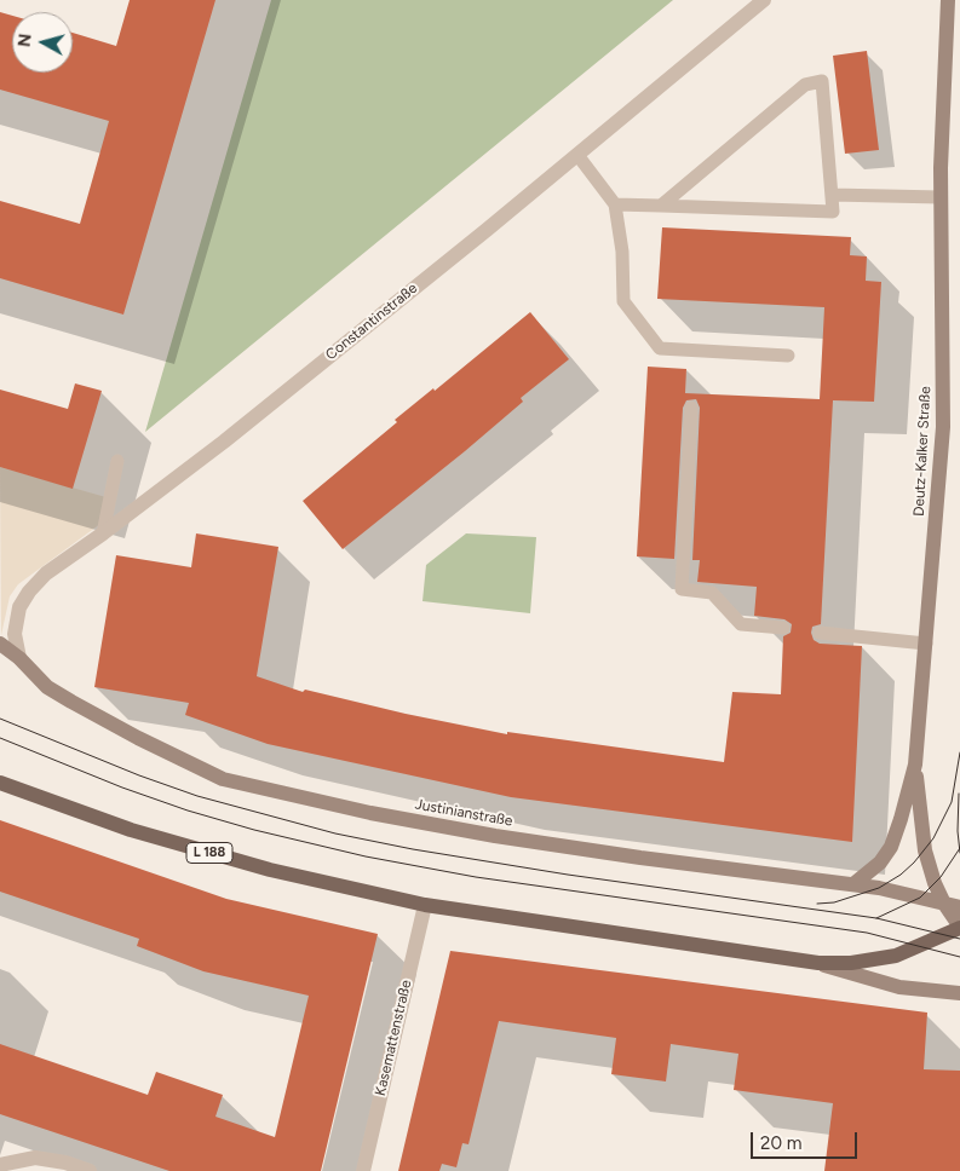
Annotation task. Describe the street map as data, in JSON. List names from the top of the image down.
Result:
{
  "streets": {
    "main road": ["Deutz-Kalker Straße", "Justinianstraße", "L 188"],
    "street": ["Constantinstraße", "Kasemattenstraße"]
  },
  "crossings": [
    ["Constantinstraße", "Justinianstraße"],
    ["Deutz-Kalker Straße", "Justinianstraße"],
    ["L 188", "Kasemattenstraße"]
  ],
  "scale_bar": "20 m",
  "north": "left"
}
